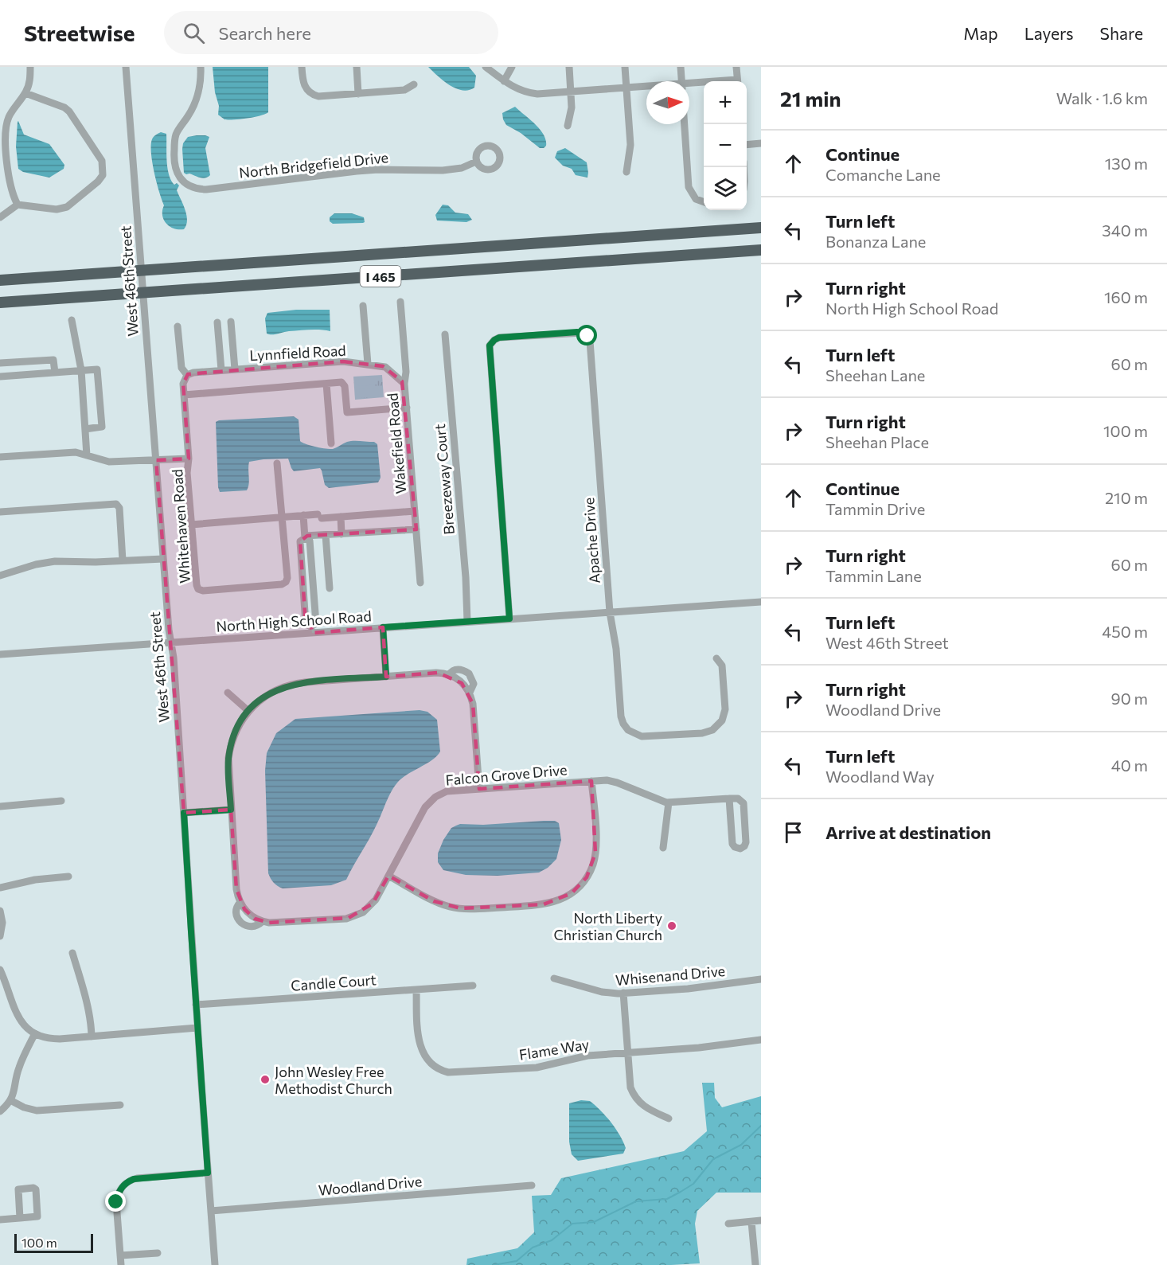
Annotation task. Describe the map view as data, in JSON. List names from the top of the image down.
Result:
{
  "streets": {
    "highway": ["I 465"],
    "street": [
      "North Bridgefield Drive",
      "West 46th Street",
      "Lynnfield Road",
      "Wakefield Road",
      "Breezeway Court",
      "Whitehaven Road",
      "Apache Drive",
      "North High School Road",
      "Falcon Grove Drive",
      "Whisenand Drive",
      "Candle Court",
      "Flame Way",
      "Woodland Drive"
    ]
  },
  "crossings": [
    ["West 46th Street", "Whitehaven Road"],
    ["West 46th Street", "North High School Road"],
    ["West 46th Street", "Candle Court"],
    ["West 46th Street", "Woodland Drive"],
    ["Lynnfield Road", "Wakefield Road"],
    ["Lynnfield Road", "Whitehaven Road"],
    ["Breezeway Court", "North High School Road"],
    ["Apache Drive", "North High School Road"],
    ["Candle Court", "Flame Way"]
  ],
  "places": ["North Liberty Christian Church", "John Wesley Free Methodist Church"],
  "scale_bar": "100 m",
  "north": "right",
  "page": {
    "header": "Streetwise",
    "search": "Search here",
    "nav": ["Map", "Layers", "Share"],
    "heading": ["21 min", "Walk · 1.6 km"],
    "map_buttons": ["+", "−"],
    "list": [
      ["Continue", "Comanche Lane", "130 m"],
      ["Turn left", "Bonanza Lane", "340 m"],
      ["Turn right", "North High School Road", "160 m"],
      ["Turn left", "Sheehan Lane", "60 m"],
      ["Turn right", "Sheehan Place", "100 m"],
      ["Continue", "Tammin Drive", "210 m"],
      ["Turn right", "Tammin Lane", "60 m"],
      ["Turn left", "West 46th Street", "450 m"],
      ["Turn right", "Woodland Drive", "90 m"],
      ["Turn left", "Woodland Way", "40 m"],
      "Arrive at destination"
    ],
    "scale": "100 m"
  }
}
